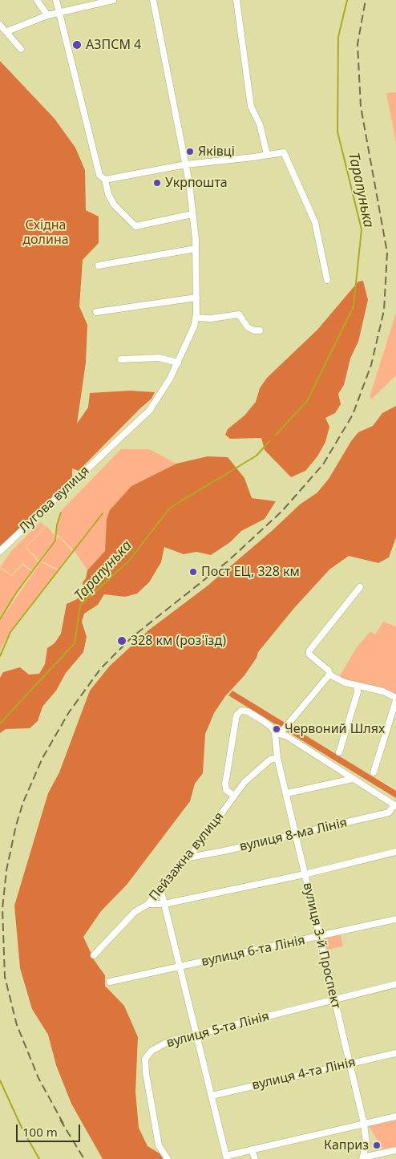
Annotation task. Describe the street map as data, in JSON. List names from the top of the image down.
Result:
{
  "streets": {
    "street": [
      "Лугова вулиця",
      "вулиця 8-ма Лінія",
      "Пейзажна вулиця",
      "вулиця 3-й Проспект",
      "вулиця 6-та Лінія",
      "вулиця 5-та Лінія",
      "вулиця 4-та Лінія"
    ]
  },
  "crossings": [
    ["вулиця 8-ма Лінія", "Пейзажна вулиця"],
    ["вулиця 8-ма Лінія", "вулиця 3-й Проспект"],
    ["Пейзажна вулиця", "вулиця 3-й Проспект"],
    ["вулиця 3-й Проспект", "вулиця 6-та Лінія"],
    ["вулиця 3-й Проспект", "вулиця 5-та Лінія"],
    ["вулиця 3-й Проспект", "вулиця 4-та Лінія"]
  ],
  "water": ["Тарапунька"],
  "parks": ["Східна долина"],
  "places": [
    "АЗПСМ 4",
    "Яківці",
    "Укрпошта",
    "Пост ЕЦ, 328 км",
    "328 км (роз'їзд)",
    "Червоний Шлях",
    "Каприз"
  ],
  "scale_bar": "100 m"
}
